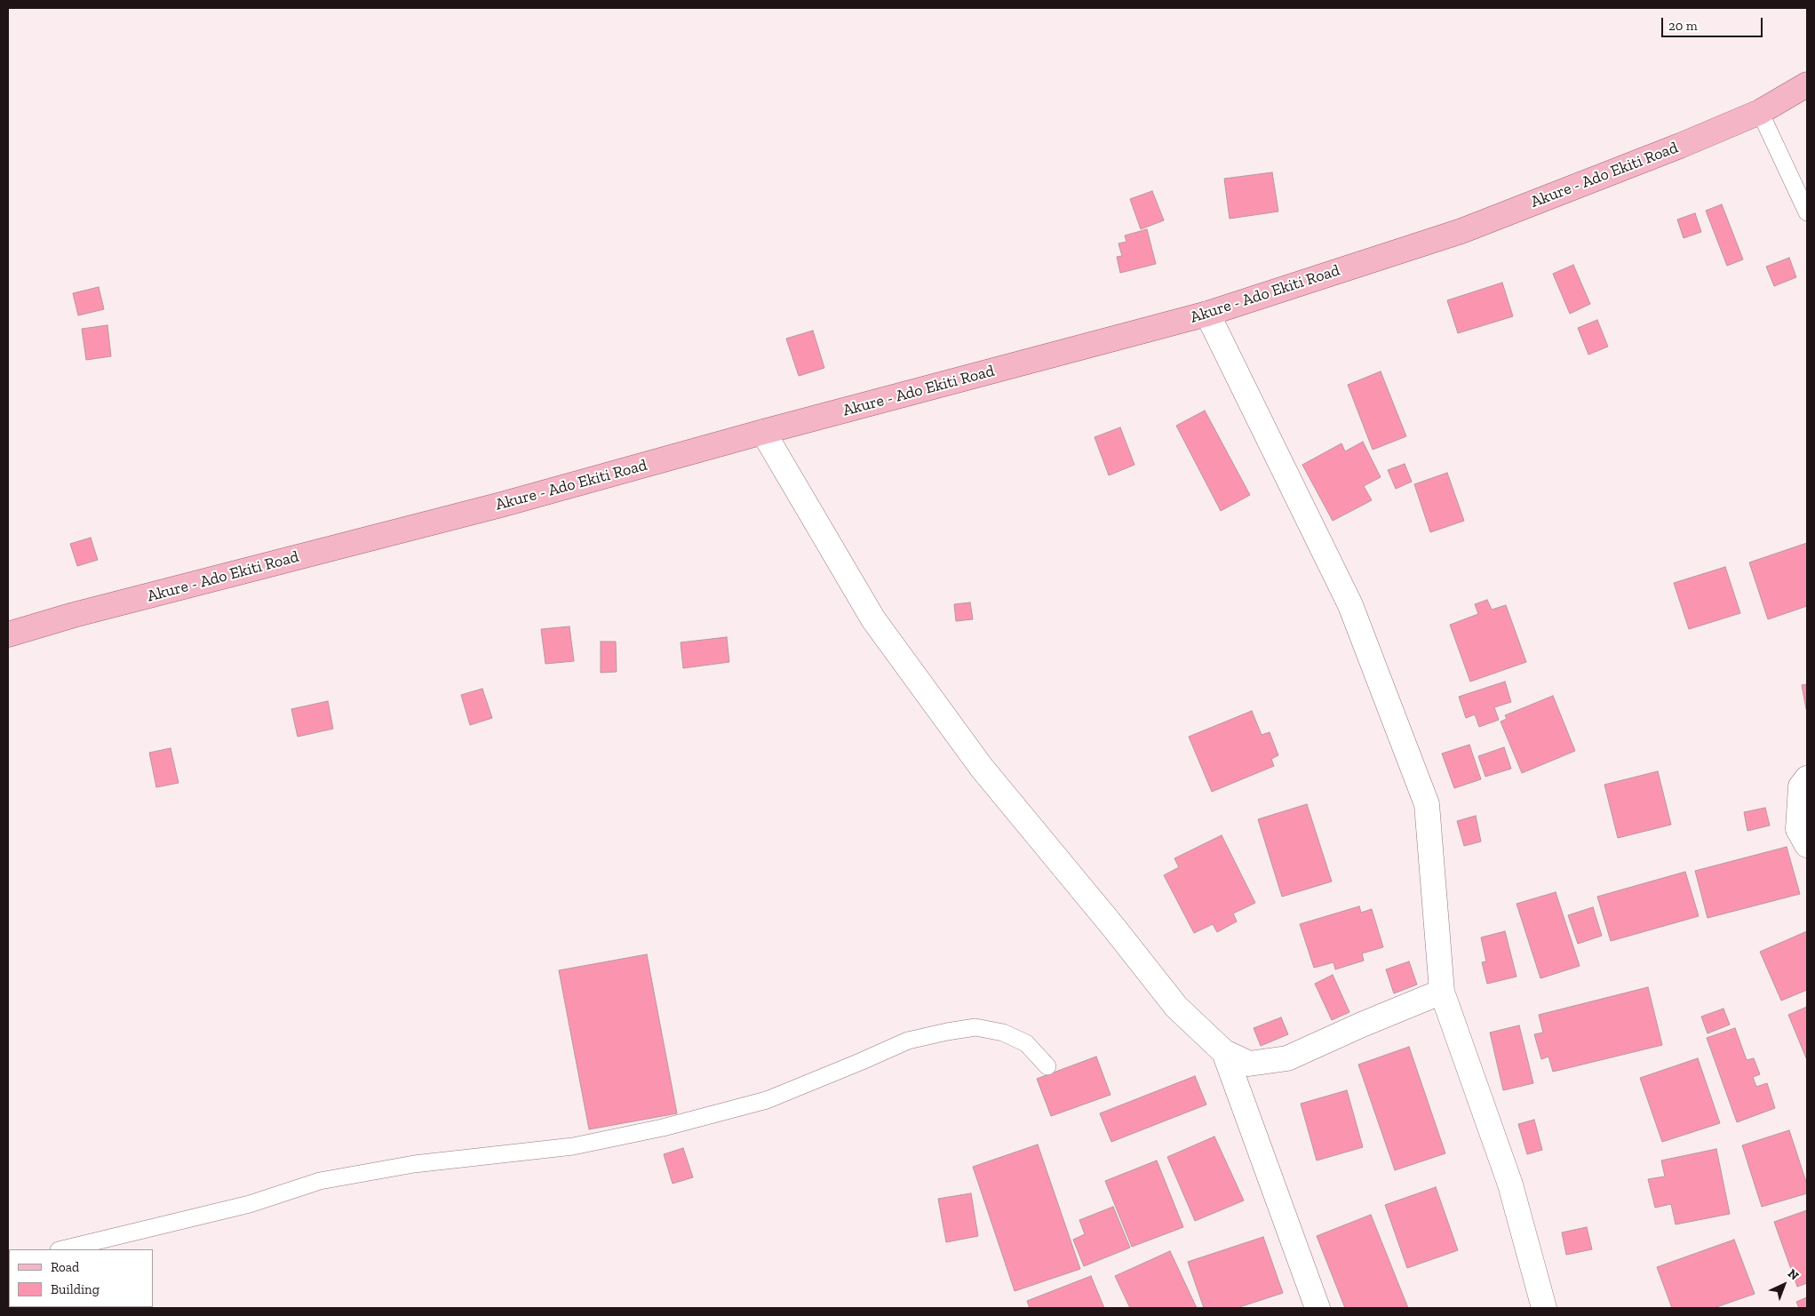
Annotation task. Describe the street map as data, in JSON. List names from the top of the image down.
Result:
{
  "streets": {
    "main road": ["Akure - Ado Ekiti Road"]
  },
  "legend": ["Road", "Building"],
  "scale_bar": "20 m",
  "north": "top right"
}
